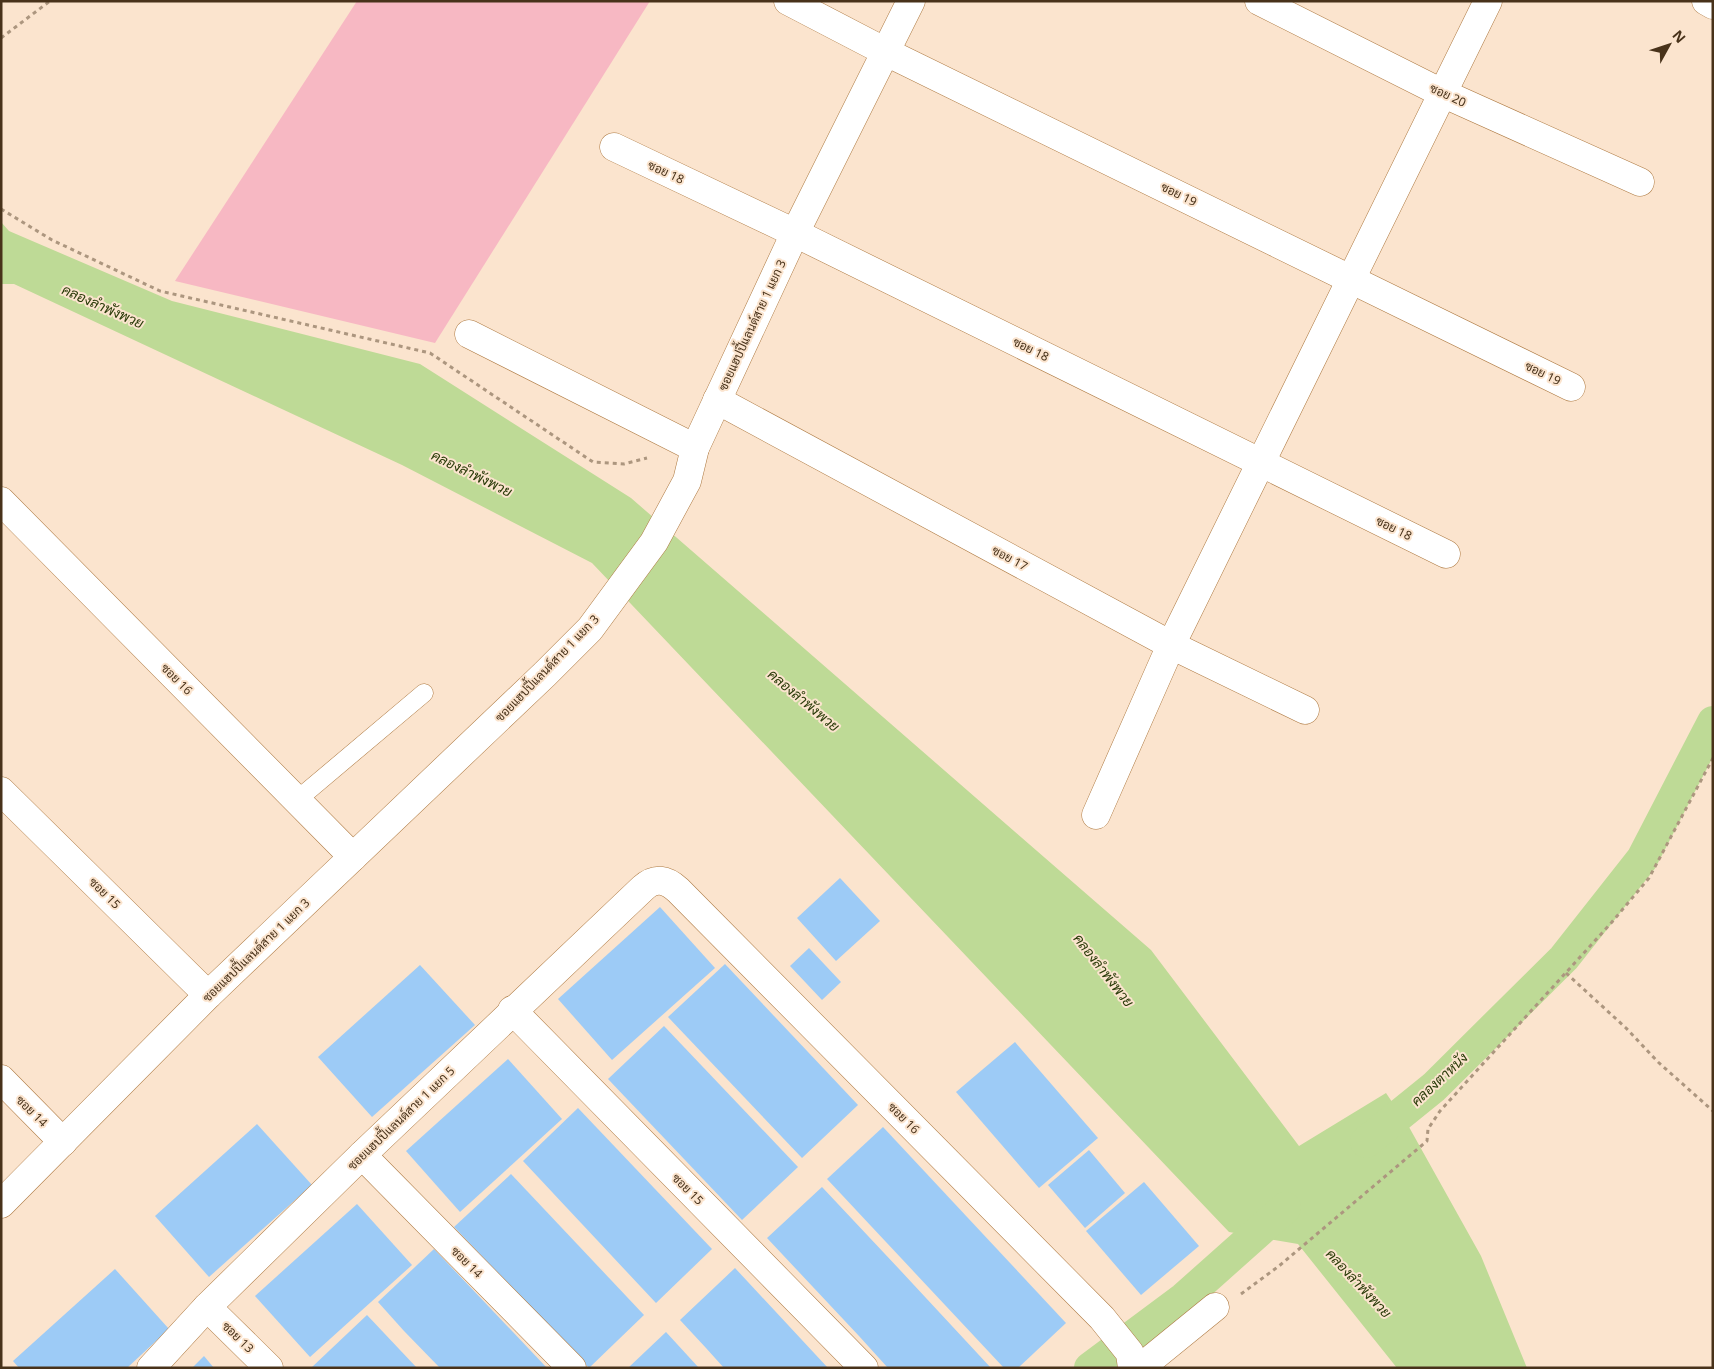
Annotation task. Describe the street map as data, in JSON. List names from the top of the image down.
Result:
{
  "streets": {
    "street": [
      "ซอย 20",
      "ซอย 18",
      "ซอย 19",
      "ซอยแฮปปี้แลนด์สาย 1 แยก 3",
      "ซอย 17",
      "ซอย 16",
      "ซอย 15",
      "ซอย 14",
      "ซอยแฮปปี้แลนด์สาย 1 แยก 5",
      "ซอย 13"
    ]
  },
  "crossings": [
    ["ซอย 18", "ซอยแฮปปี้แลนด์สาย 1 แยก 3"],
    ["ซอย 19", "ซอยแฮปปี้แลนด์สาย 1 แยก 3"],
    ["ซอยแฮปปี้แลนด์สาย 1 แยก 3", "ซอย 17"],
    ["ซอยแฮปปี้แลนด์สาย 1 แยก 3", "ซอย 16"],
    ["ซอยแฮปปี้แลนด์สาย 1 แยก 3", "ซอย 15"],
    ["ซอยแฮปปี้แลนด์สาย 1 แยก 3", "ซอย 14"],
    ["ซอย 16", "ซอยแฮปปี้แลนด์สาย 1 แยก 5"],
    ["ซอย 15", "ซอยแฮปปี้แลนด์สาย 1 แยก 5"],
    ["ซอย 14", "ซอยแฮปปี้แลนด์สาย 1 แยก 5"],
    ["ซอยแฮปปี้แลนด์สาย 1 แยก 5", "ซอย 13"]
  ],
  "water": ["คลองลำพังพวย", "คลองตาหนัง"],
  "north": "top right"
}
